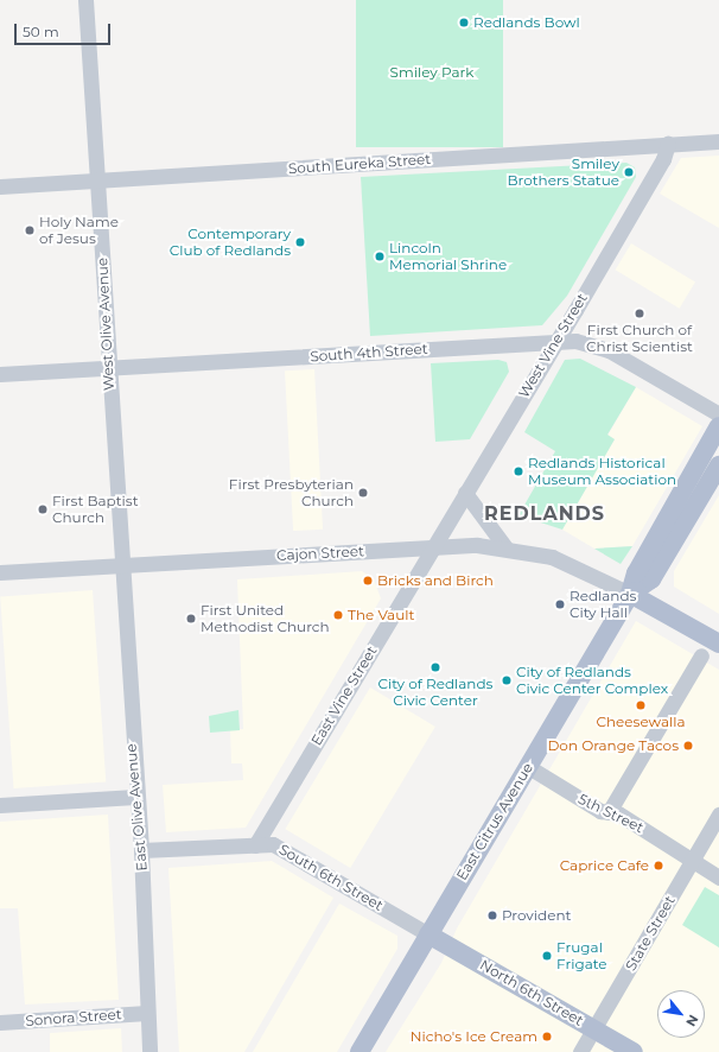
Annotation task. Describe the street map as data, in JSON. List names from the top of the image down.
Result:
{
  "streets": {
    "main road": ["East Citrus Avenue", "North 6th Street"],
    "street": [
      "South Eureka Street",
      "West Olive Avenue",
      "West Vine Street",
      "South 4th Street",
      "Cajon Street",
      "East Vine Street",
      "East Olive Avenue",
      "5th Street",
      "South 6th Street",
      "State Street",
      "Sonora Street"
    ]
  },
  "crossings": [
    ["South Eureka Street", "West Olive Avenue"],
    ["South Eureka Street", "West Vine Street"],
    ["West Olive Avenue", "South 4th Street"],
    ["West Olive Avenue", "Cajon Street"],
    ["West Olive Avenue", "East Olive Avenue"],
    ["West Vine Street", "South 4th Street"],
    ["West Vine Street", "Cajon Street"],
    ["West Vine Street", "East Vine Street"],
    ["Cajon Street", "East Vine Street"],
    ["Cajon Street", "East Olive Avenue"],
    ["Cajon Street", "East Citrus Avenue"],
    ["East Vine Street", "South 6th Street"],
    ["East Olive Avenue", "South 6th Street"],
    ["East Olive Avenue", "Sonora Street"],
    ["5th Street", "East Citrus Avenue"],
    ["5th Street", "State Street"],
    ["East Citrus Avenue", "South 6th Street"],
    ["East Citrus Avenue", "North 6th Street"],
    ["South 6th Street", "North 6th Street"],
    ["State Street", "North 6th Street"]
  ],
  "districts": ["REDLANDS"],
  "parks": ["Smiley Park"],
  "places": [
    "Redlands Bowl",
    "Smiley Brothers Statue",
    "Holy Name of Jesus",
    "Contemporary Club of Redlands",
    "Lincoln Memorial Shrine",
    "First Church of Christ Scientist",
    "Redlands Historical Museum Association",
    "First Presbyterian Church",
    "First Baptist Church",
    "Bricks and Birch",
    "Redlands City Hall",
    "The Vault",
    "First United Methodist Church",
    "City of Redlands Civic Center",
    "City of Redlands Civic Center Complex",
    "Cheesewalla",
    "Don Orange Tacos",
    "Caprice Cafe",
    "Provident",
    "Frugal Frigate",
    "Nicho's Ice Cream"
  ],
  "scale_bar": "50 m",
  "north": "bottom right"
}
